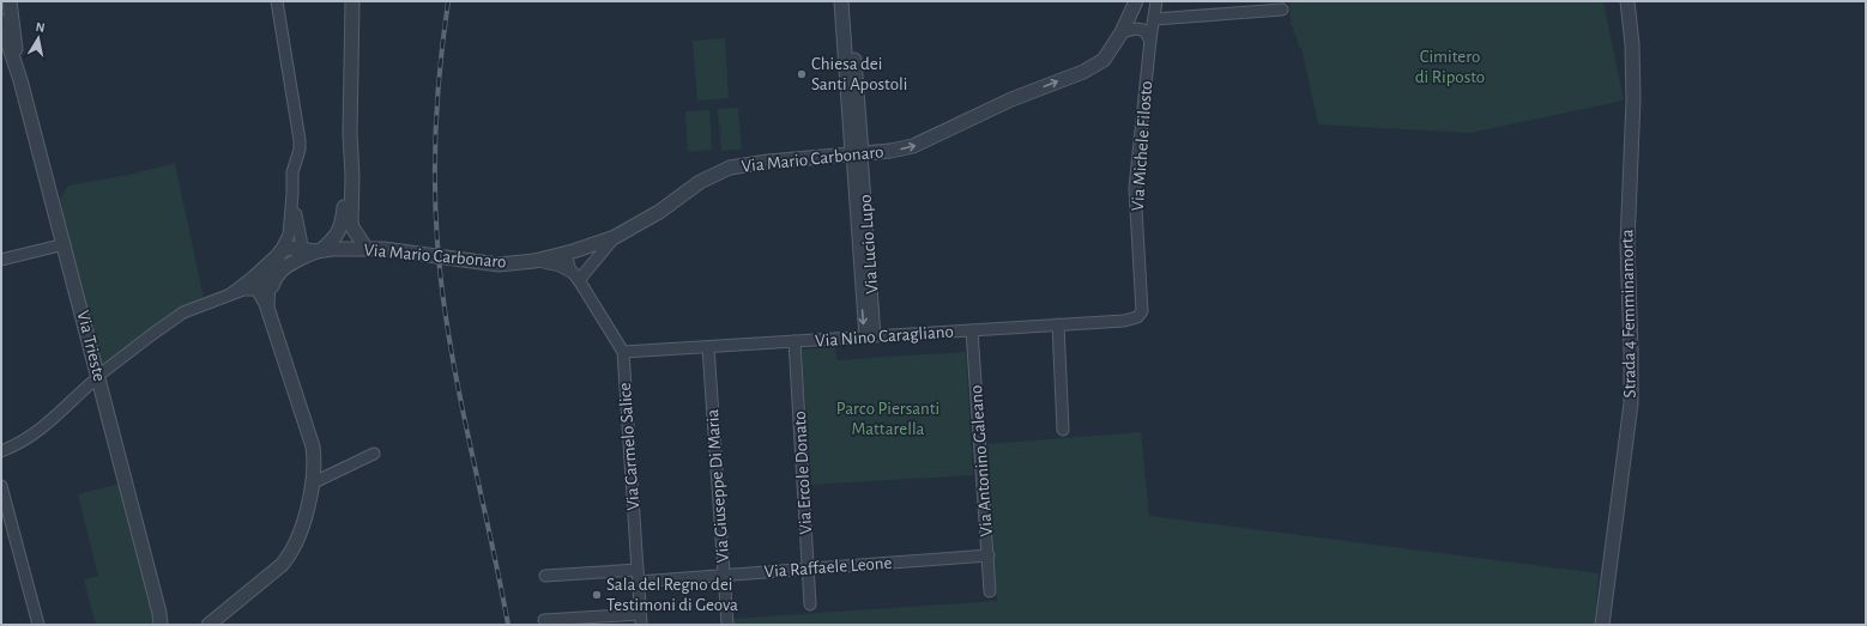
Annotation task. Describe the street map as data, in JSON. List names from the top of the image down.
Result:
{
  "streets": {
    "street": [
      "Via Michele Filosto",
      "Via Mario Carbonaro",
      "Via Lucio Lupo",
      "Strada 4 Femminamorta",
      "Via Nino Caragliano",
      "Via Trieste",
      "Via Carmelo Salice",
      "Via Antonino Galeano",
      "Via Ercole Donato",
      "Via Giuseppe Di Maria",
      "Via Raffaele Leone"
    ]
  },
  "crossings": [
    ["Via Michele Filosto", "Via Nino Caragliano"],
    ["Via Mario Carbonaro", "Via Lucio Lupo"],
    ["Via Lucio Lupo", "Via Nino Caragliano"],
    ["Via Nino Caragliano", "Via Carmelo Salice"],
    ["Via Nino Caragliano", "Via Antonino Galeano"],
    ["Via Nino Caragliano", "Via Ercole Donato"],
    ["Via Nino Caragliano", "Via Giuseppe Di Maria"],
    ["Via Carmelo Salice", "Via Raffaele Leone"],
    ["Via Antonino Galeano", "Via Raffaele Leone"],
    ["Via Ercole Donato", "Via Raffaele Leone"],
    ["Via Giuseppe Di Maria", "Via Raffaele Leone"]
  ],
  "parks": ["Cimitero di Riposto", "Parco Piersanti Mattarella"],
  "places": ["Chiesa dei Santi Apostoli", "Sala del Regno dei Testimoni di Geova"],
  "north": "top"
}
